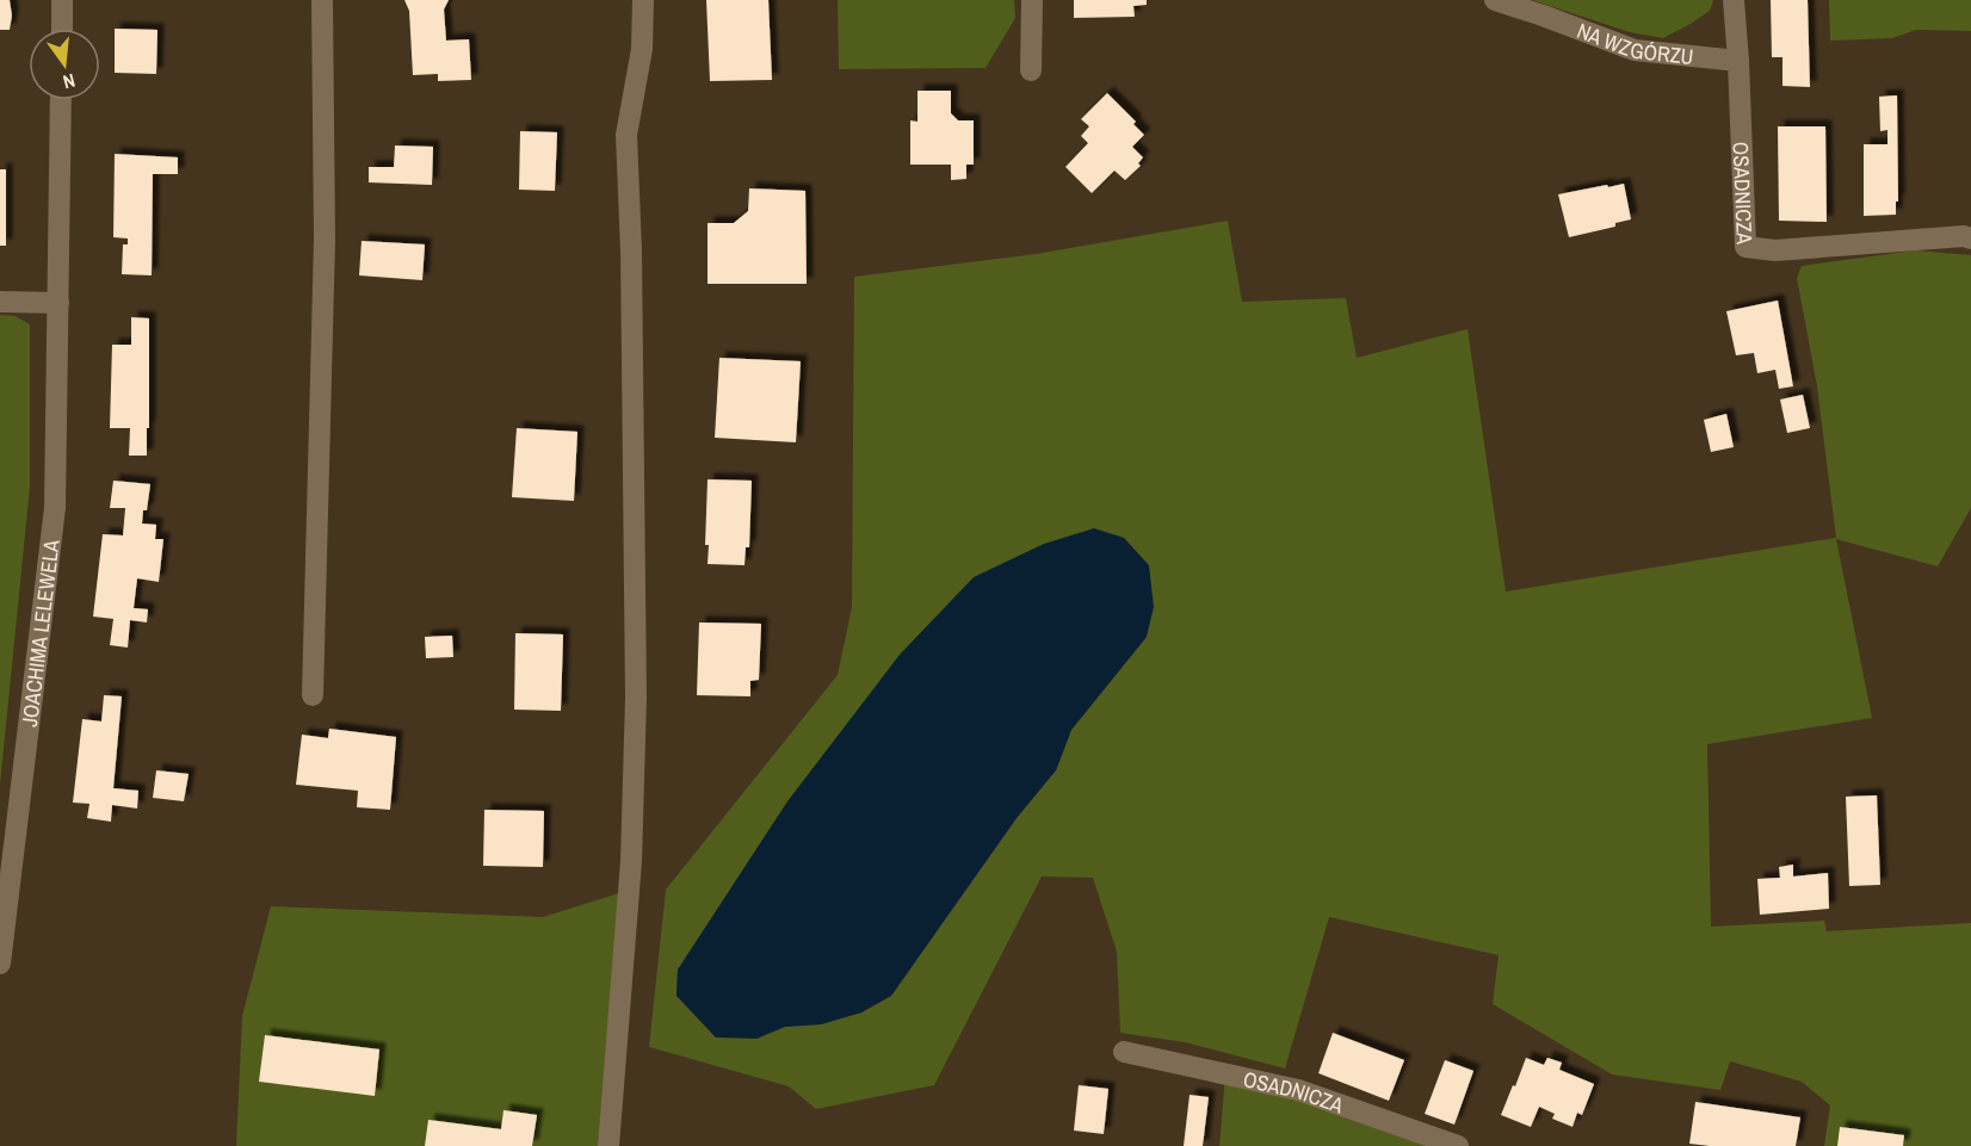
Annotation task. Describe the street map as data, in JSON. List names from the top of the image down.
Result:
{
  "streets": {
    "street": ["NA WZGÓRZU", "OSADNICZA", "JOACHIMA LELEWELA"]
  },
  "crossings": [
    ["NA WZGÓRZU", "OSADNICZA"]
  ],
  "north": "bottom"
}
